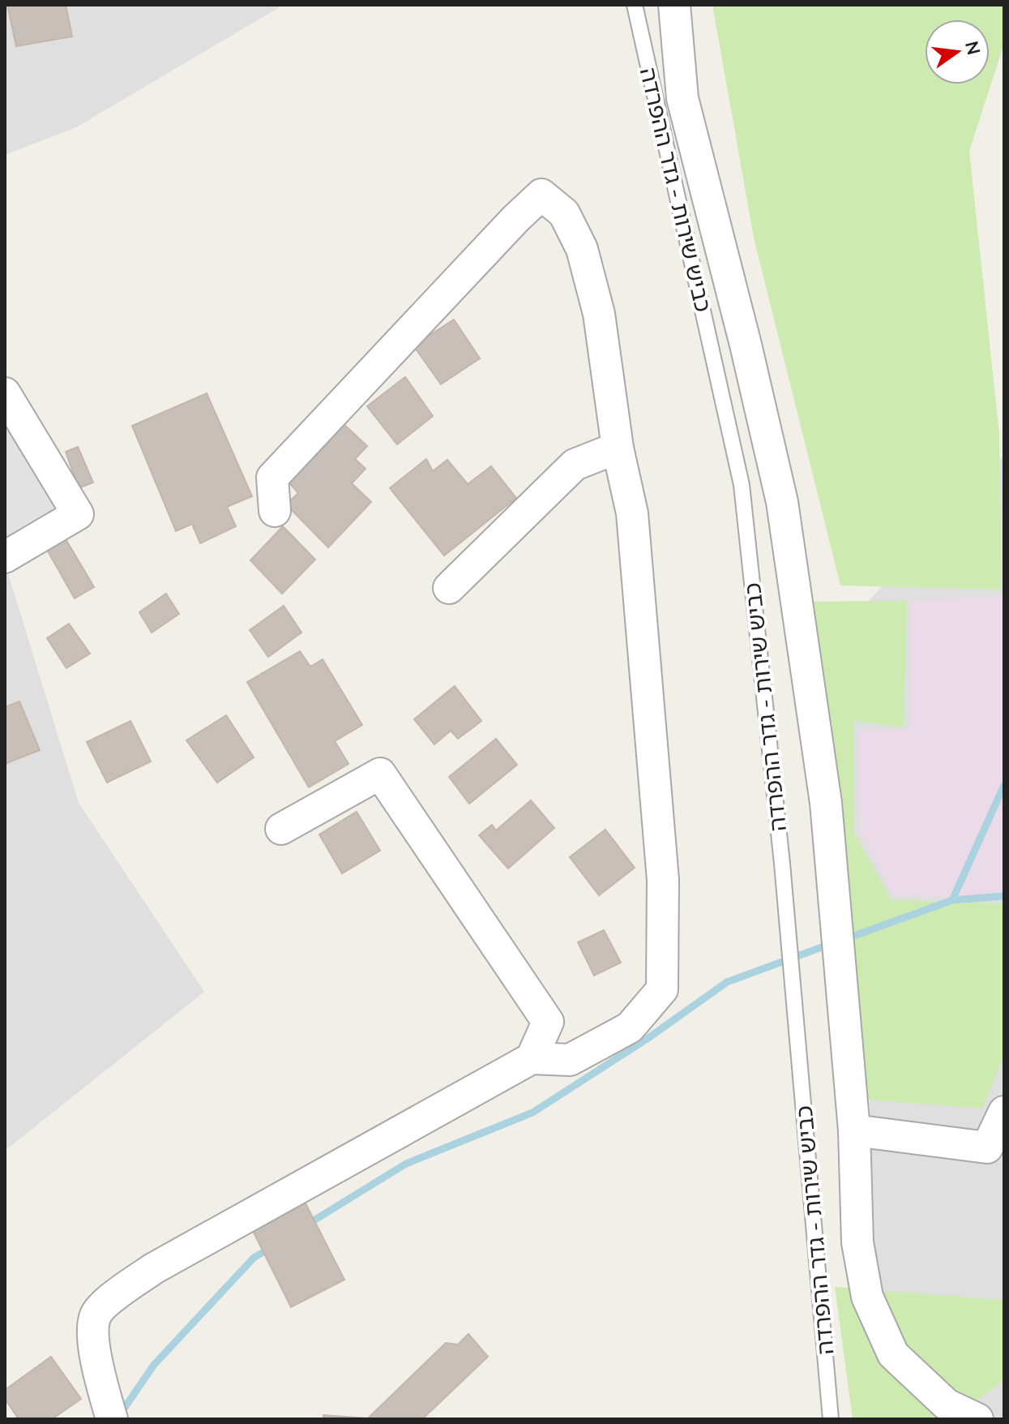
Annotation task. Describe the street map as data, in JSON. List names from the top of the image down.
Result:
{
  "streets": {
    "lane": ["כביש שירות - גדר ההפרדה"]
  },
  "north": "right"
}
